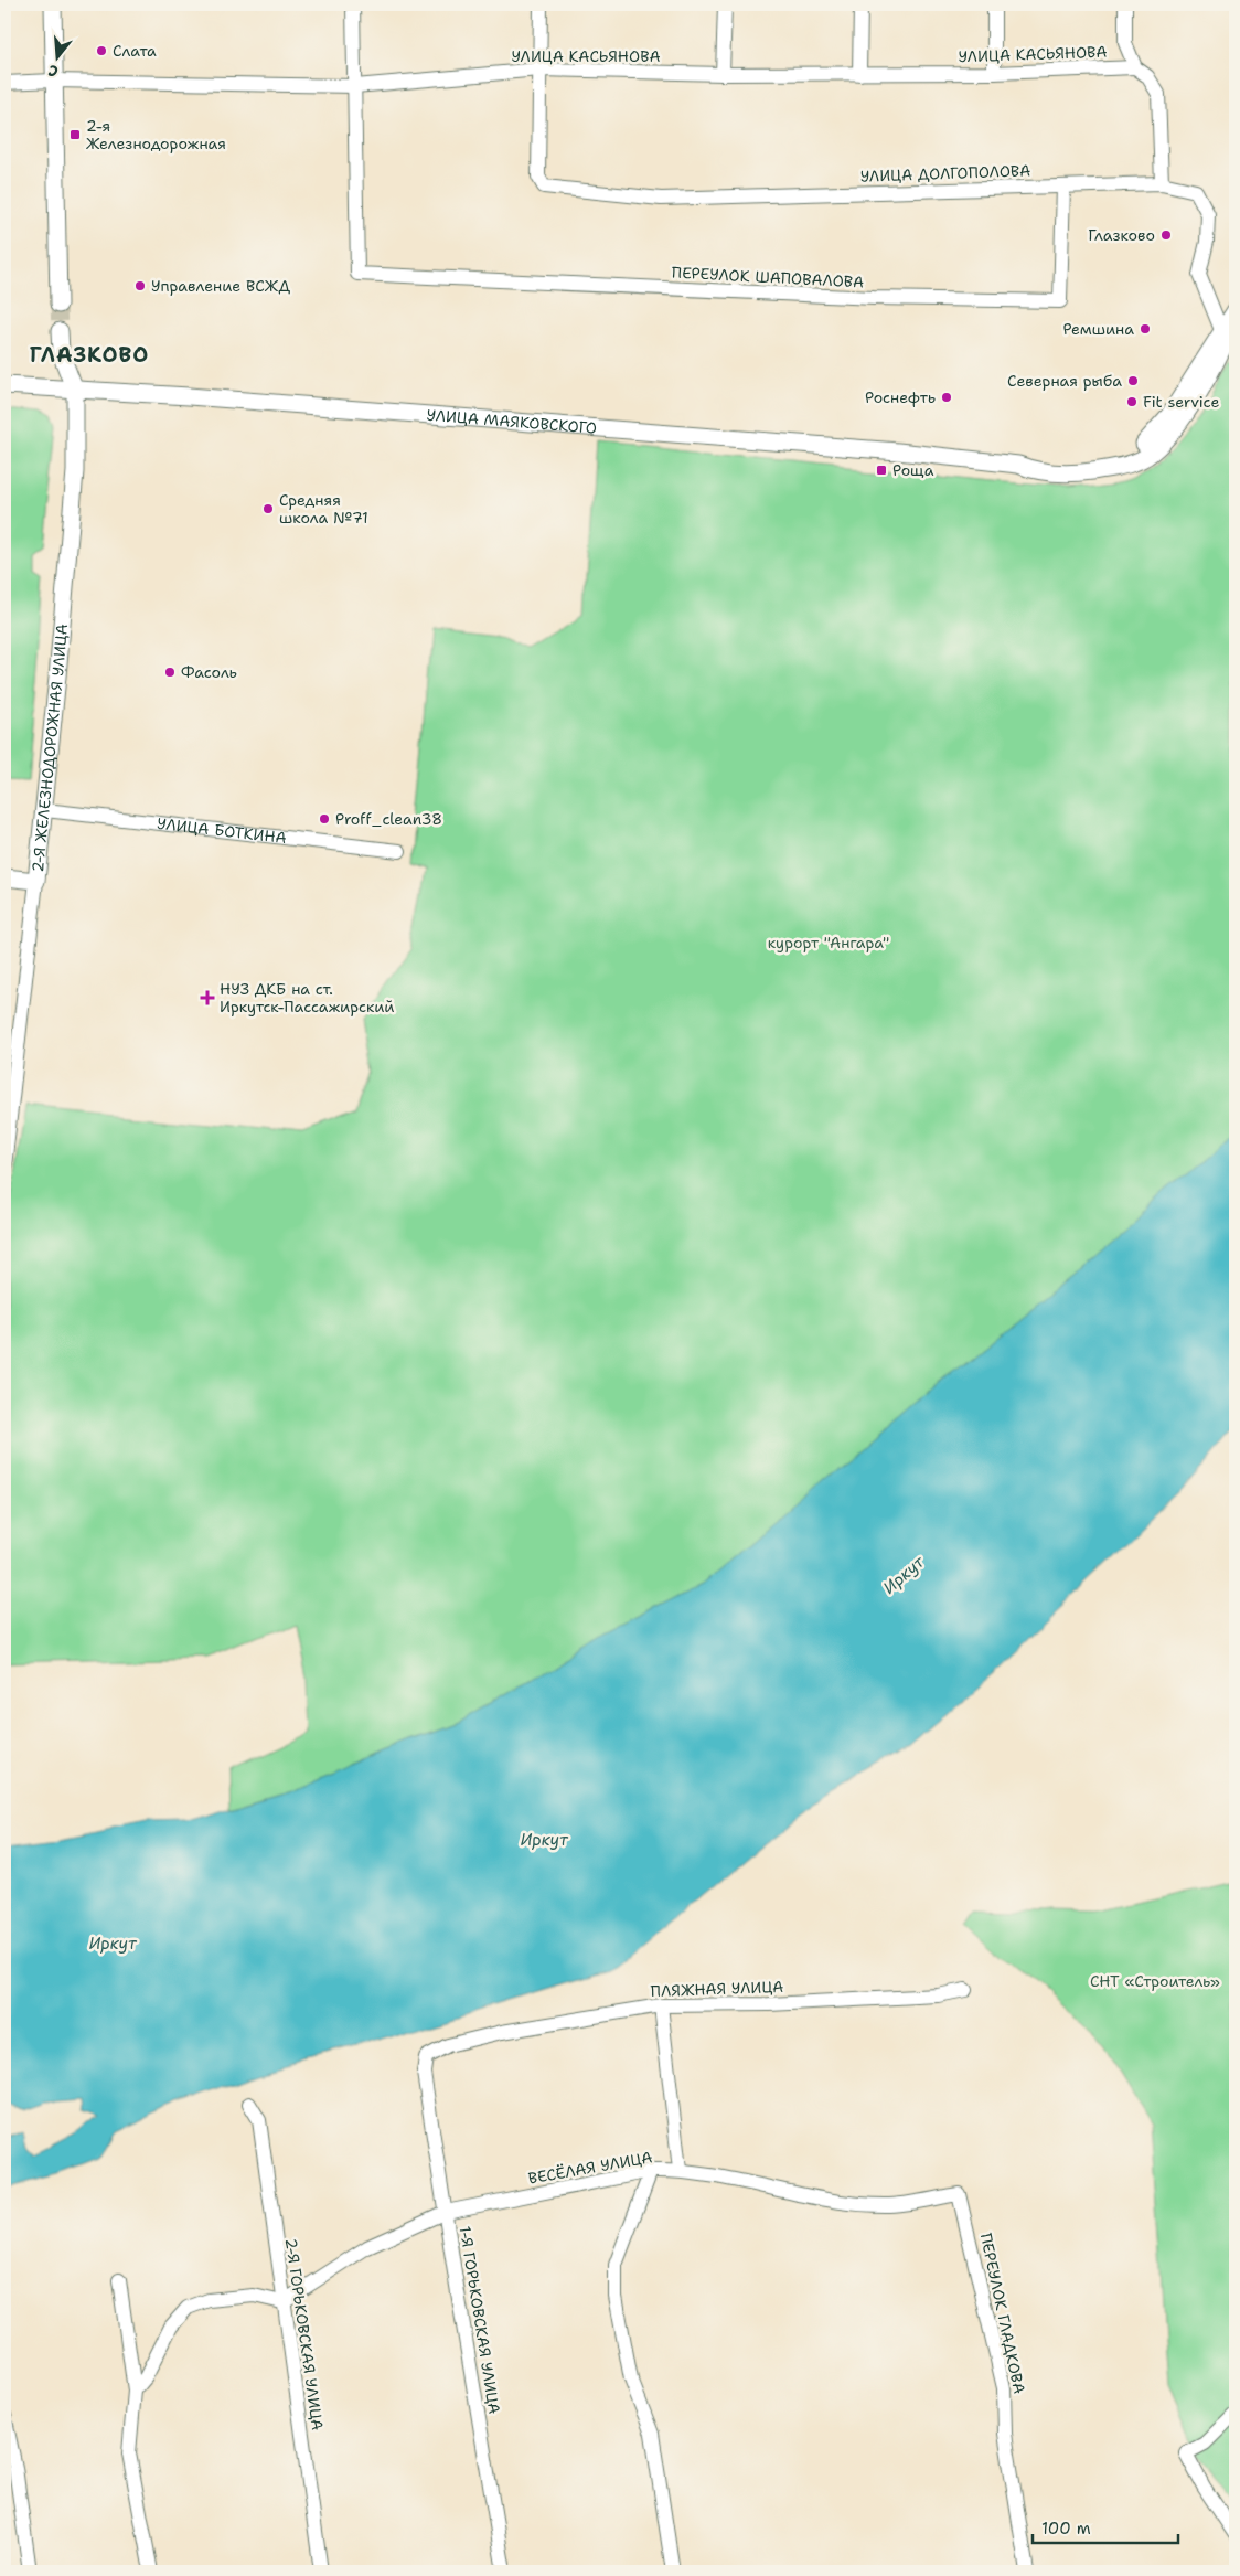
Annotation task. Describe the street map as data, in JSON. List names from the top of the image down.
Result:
{
  "streets": {
    "main road": ["УЛИЦА МАЯКОВСКОГО", "2-Я ЖЕЛЕЗНОДОРОЖНАЯ УЛИЦА"],
    "street": [
      "УЛИЦА КАСЬЯНОВА",
      "УЛИЦА ДОЛГОПОЛОВА",
      "ПЕРЕУЛОК ШАПОВАЛОВА",
      "УЛИЦА БОТКИНА",
      "ПЛЯЖНАЯ УЛИЦА",
      "ВЕСЁЛАЯ УЛИЦА",
      "ПЕРЕУЛОК ГЛАДКОВА",
      "1-Я ГОРЬКОВСКАЯ УЛИЦА",
      "2-Я ГОРЬКОВСКАЯ УЛИЦА"
    ]
  },
  "crossings": [
    ["УЛИЦА КАСЬЯНОВА", "УЛИЦА ДОЛГОПОЛОВА"],
    ["УЛИЦА КАСЬЯНОВА", "ПЕРЕУЛОК ШАПОВАЛОВА"],
    ["УЛИЦА ДОЛГОПОЛОВА", "ПЕРЕУЛОК ШАПОВАЛОВА"],
    ["УЛИЦА ДОЛГОПОЛОВА", "УЛИЦА МАЯКОВСКОГО"],
    ["УЛИЦА МАЯКОВСКОГО", "2-Я ЖЕЛЕЗНОДОРОЖНАЯ УЛИЦА"],
    ["2-Я ЖЕЛЕЗНОДОРОЖНАЯ УЛИЦА", "УЛИЦА БОТКИНА"],
    ["ПЛЯЖНАЯ УЛИЦА", "1-Я ГОРЬКОВСКАЯ УЛИЦА"],
    ["ВЕСЁЛАЯ УЛИЦА", "ПЕРЕУЛОК ГЛАДКОВА"],
    ["ВЕСЁЛАЯ УЛИЦА", "1-Я ГОРЬКОВСКАЯ УЛИЦА"],
    ["ВЕСЁЛАЯ УЛИЦА", "2-Я ГОРЬКОВСКАЯ УЛИЦА"]
  ],
  "districts": ["ГЛАЗКОВО"],
  "water": ["Иркут"],
  "parks": ["курорт \"Ангара\"", "СНТ «Строитель»"],
  "places": {
    "other": [
      "Слата",
      "Глазково",
      "Управление ВСЖД",
      "Ремшина",
      "Северная рыба",
      "Роснефть",
      "Fit service",
      "Средняя школа №71",
      "Фасоль",
      "Proff_clean38"
    ],
    "transit": ["2-я Железнодорожная", "Роща"],
    "health": ["НУЗ ДКБ на ст. Иркутск-Пассажирский"]
  },
  "scale_bar": "100 m",
  "north": "bottom"
}
